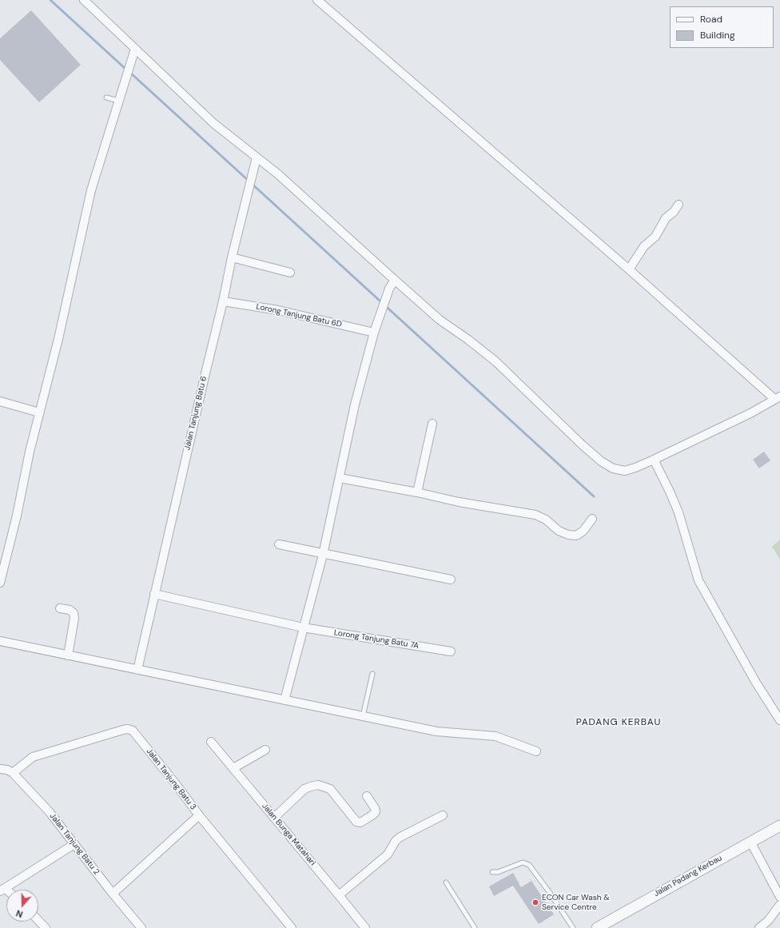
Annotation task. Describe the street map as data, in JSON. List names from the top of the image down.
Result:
{
  "streets": {
    "street": [
      "Lorong Tanjung Batu 6D",
      "Jalan Tanjung Batu 6",
      "Lorong Tanjung Batu 7A",
      "Jalan Tanjung Batu 3",
      "Jalan Bunga Matahari",
      "Jalan Tanjung Batu 2",
      "Jalan Padang Kerbau"
    ]
  },
  "crossings": [
    ["Lorong Tanjung Batu 6D", "Jalan Tanjung Batu 6"],
    ["Jalan Tanjung Batu 6", "Lorong Tanjung Batu 7A"],
    ["Jalan Tanjung Batu 3", "Jalan Tanjung Batu 2"]
  ],
  "districts": ["PADANG KERBAU"],
  "places": ["ECON Car Wash & Service Centre"],
  "legend": ["Road", "Building"],
  "north": "bottom"
}
